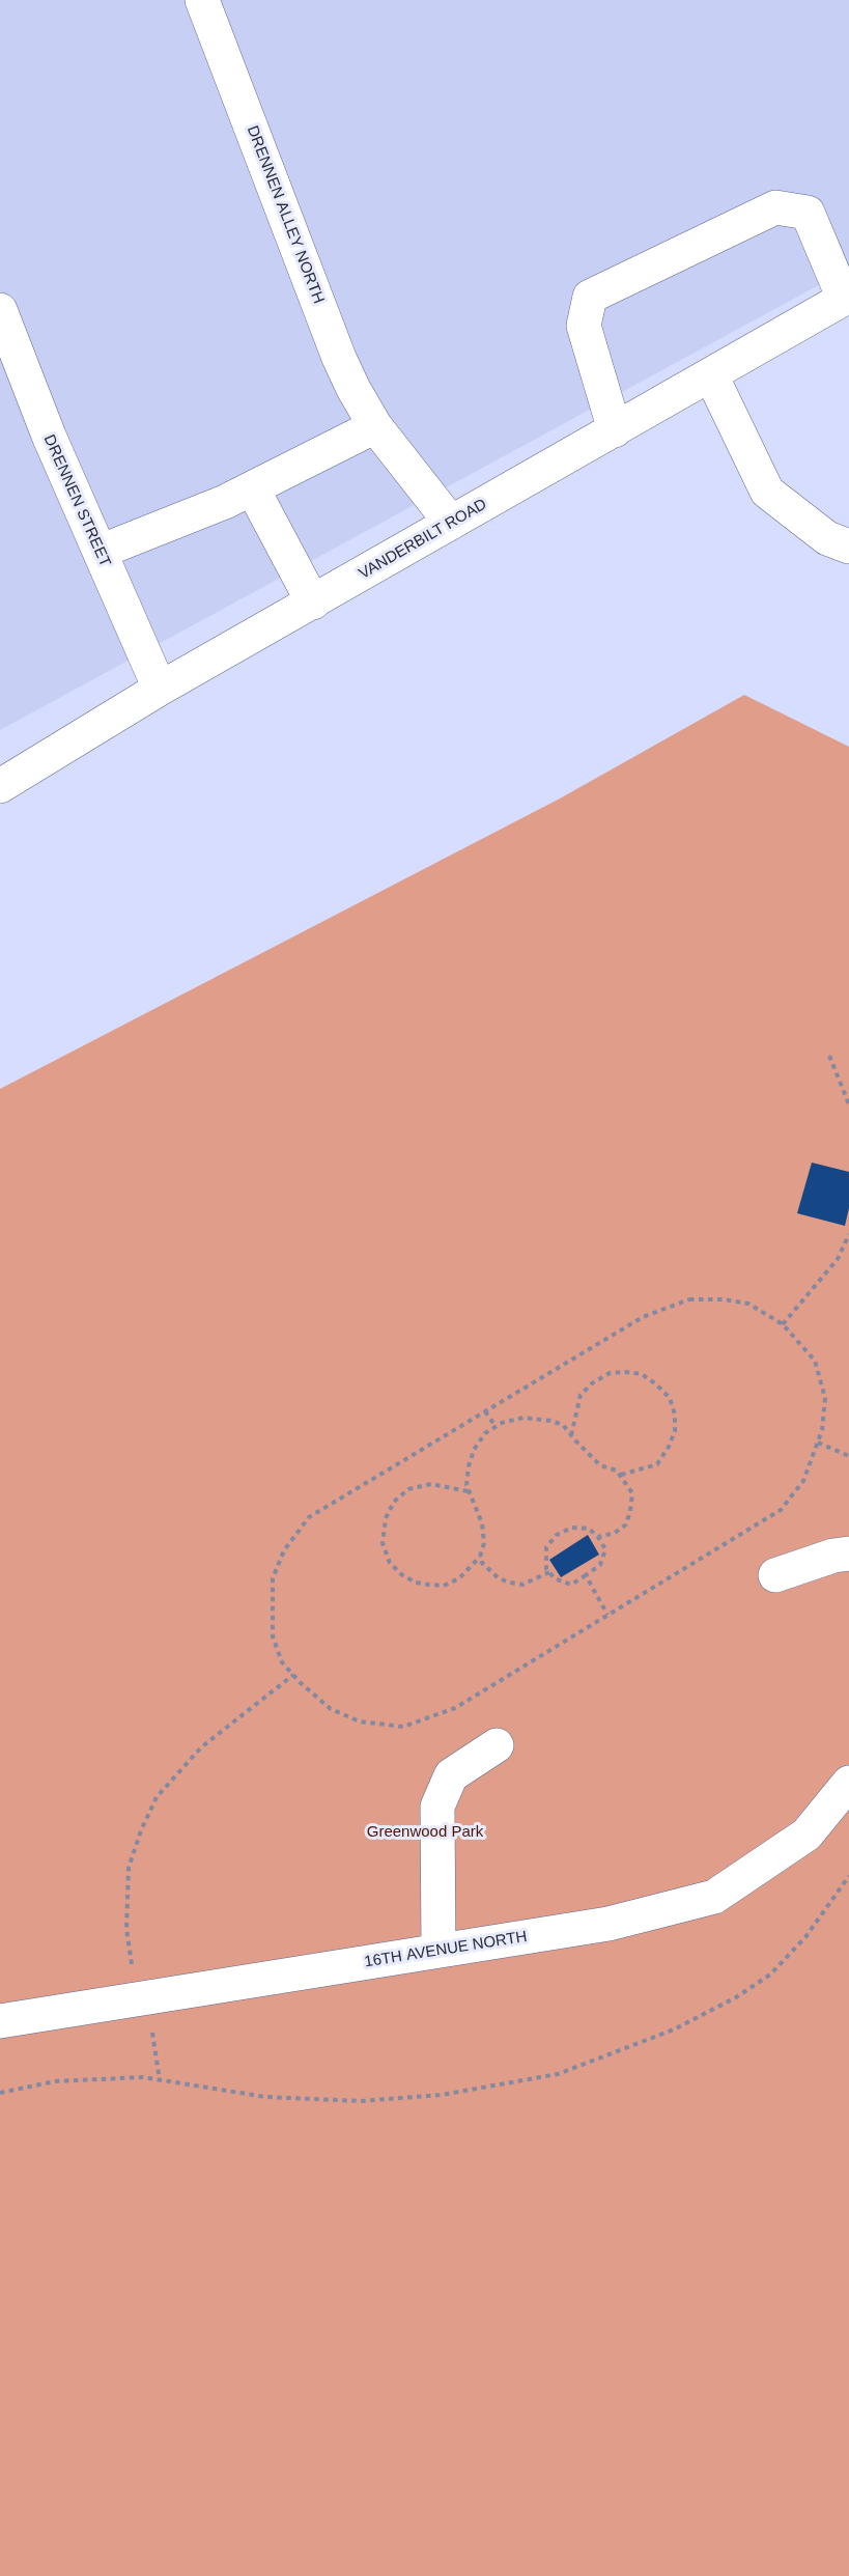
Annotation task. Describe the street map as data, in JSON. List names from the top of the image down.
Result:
{
  "streets": {
    "street": [
      "DRENNEN ALLEY NORTH",
      "DRENNEN STREET",
      "VANDERBILT ROAD",
      "16TH AVENUE NORTH"
    ]
  },
  "crossings": [
    ["DRENNEN ALLEY NORTH", "VANDERBILT ROAD"],
    ["DRENNEN STREET", "VANDERBILT ROAD"]
  ],
  "parks": ["Greenwood Park"]
}
